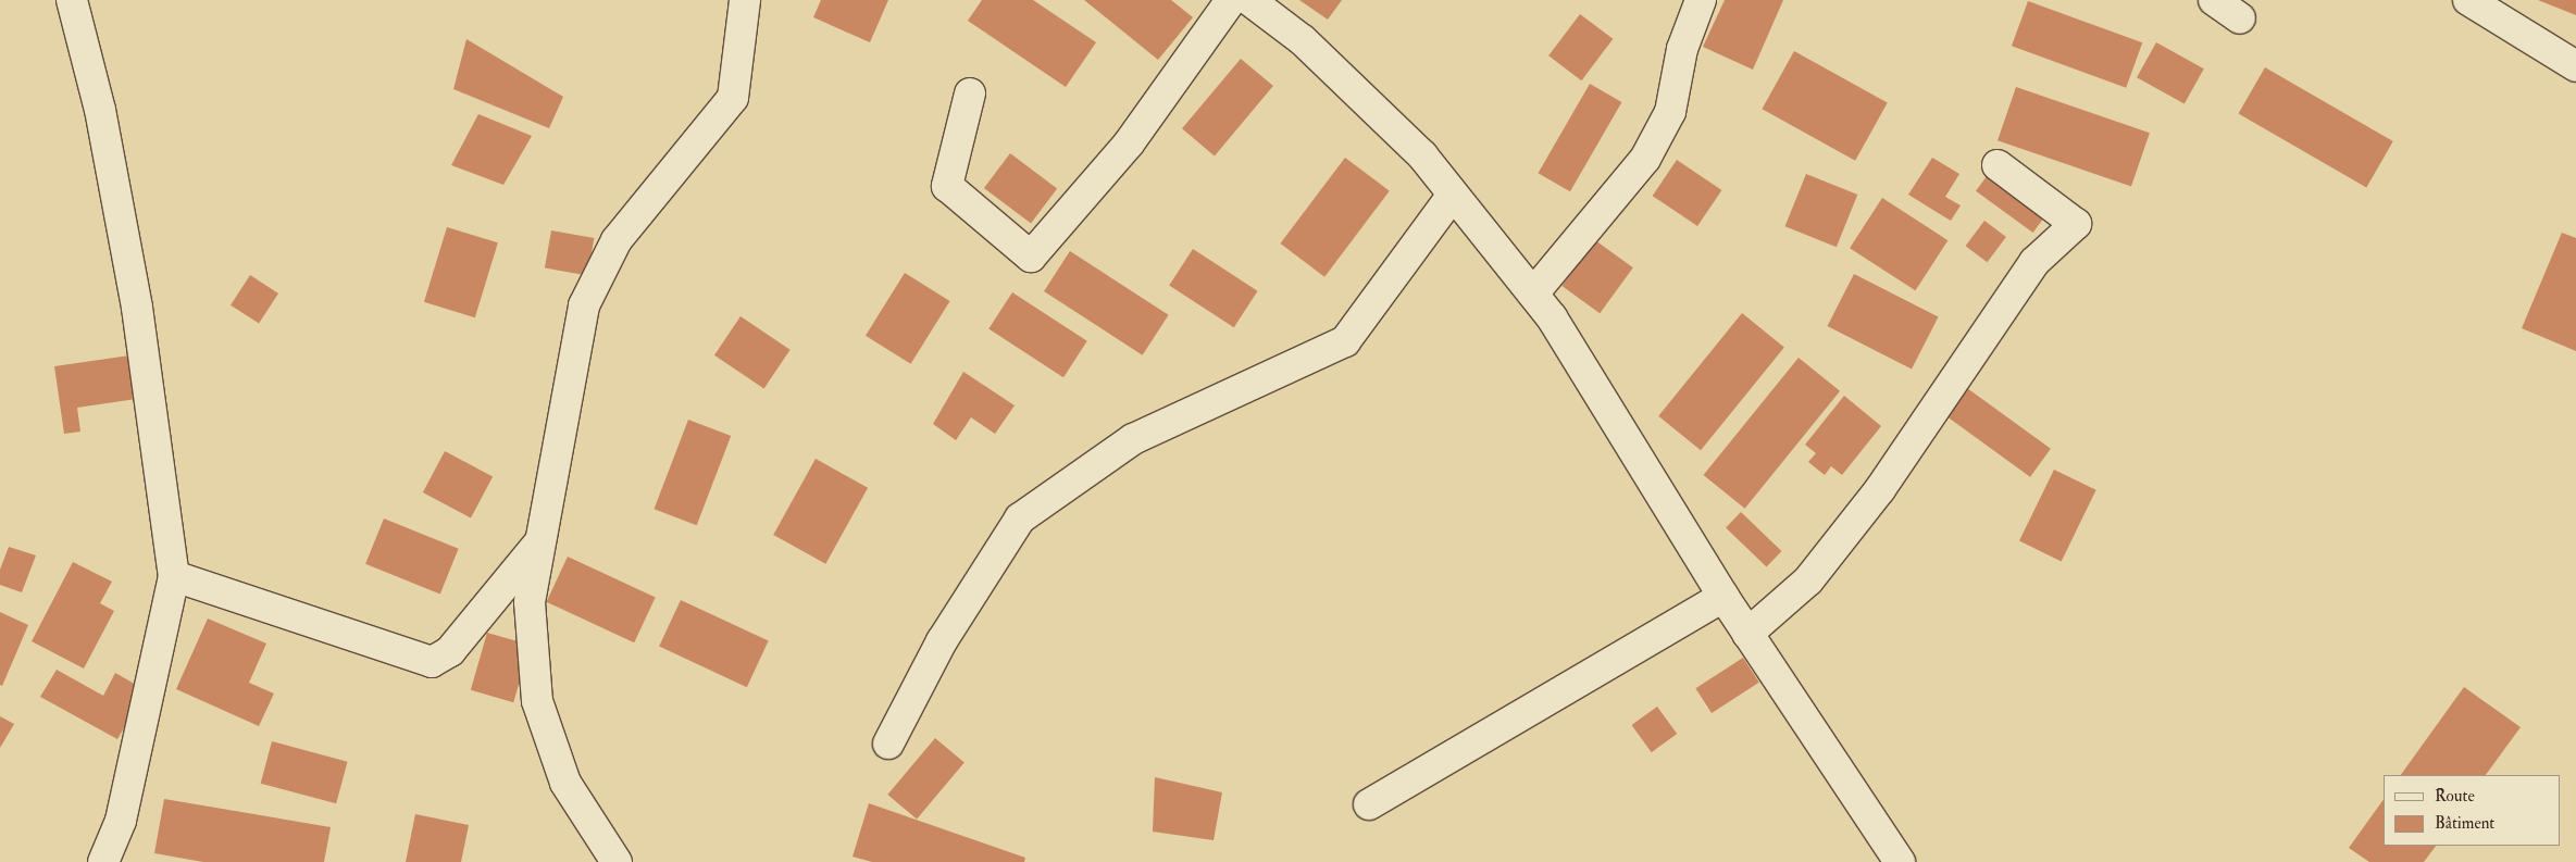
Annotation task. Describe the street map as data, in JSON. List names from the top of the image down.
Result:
{
  "legend": ["Route", "Bâtiment"]
}
